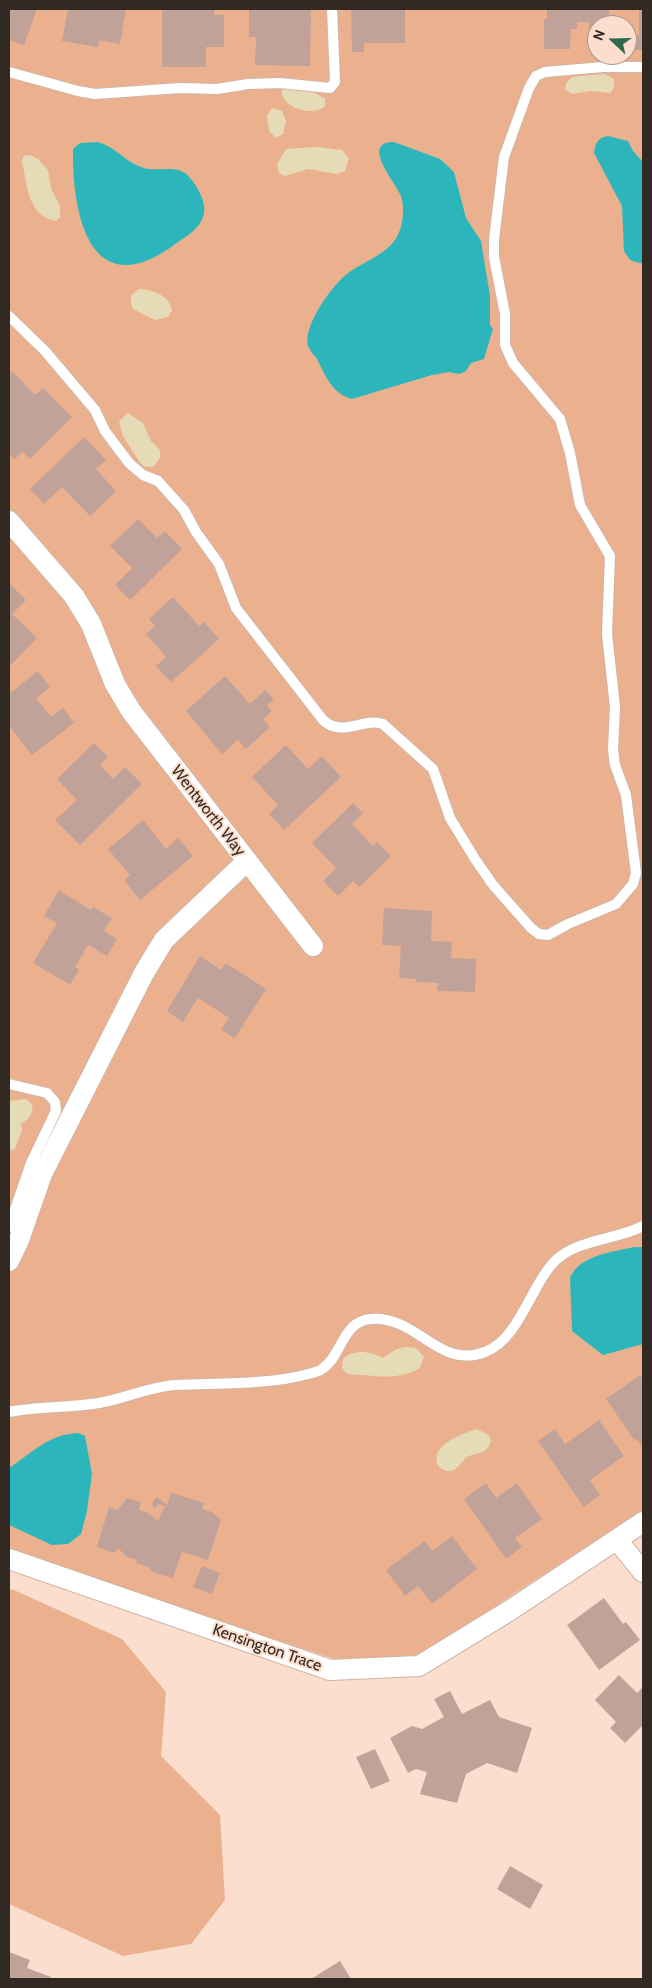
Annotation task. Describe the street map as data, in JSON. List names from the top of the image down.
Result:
{
  "streets": {
    "street": ["Wentworth Way", "Kensington Trace"]
  },
  "north": "left"
}
